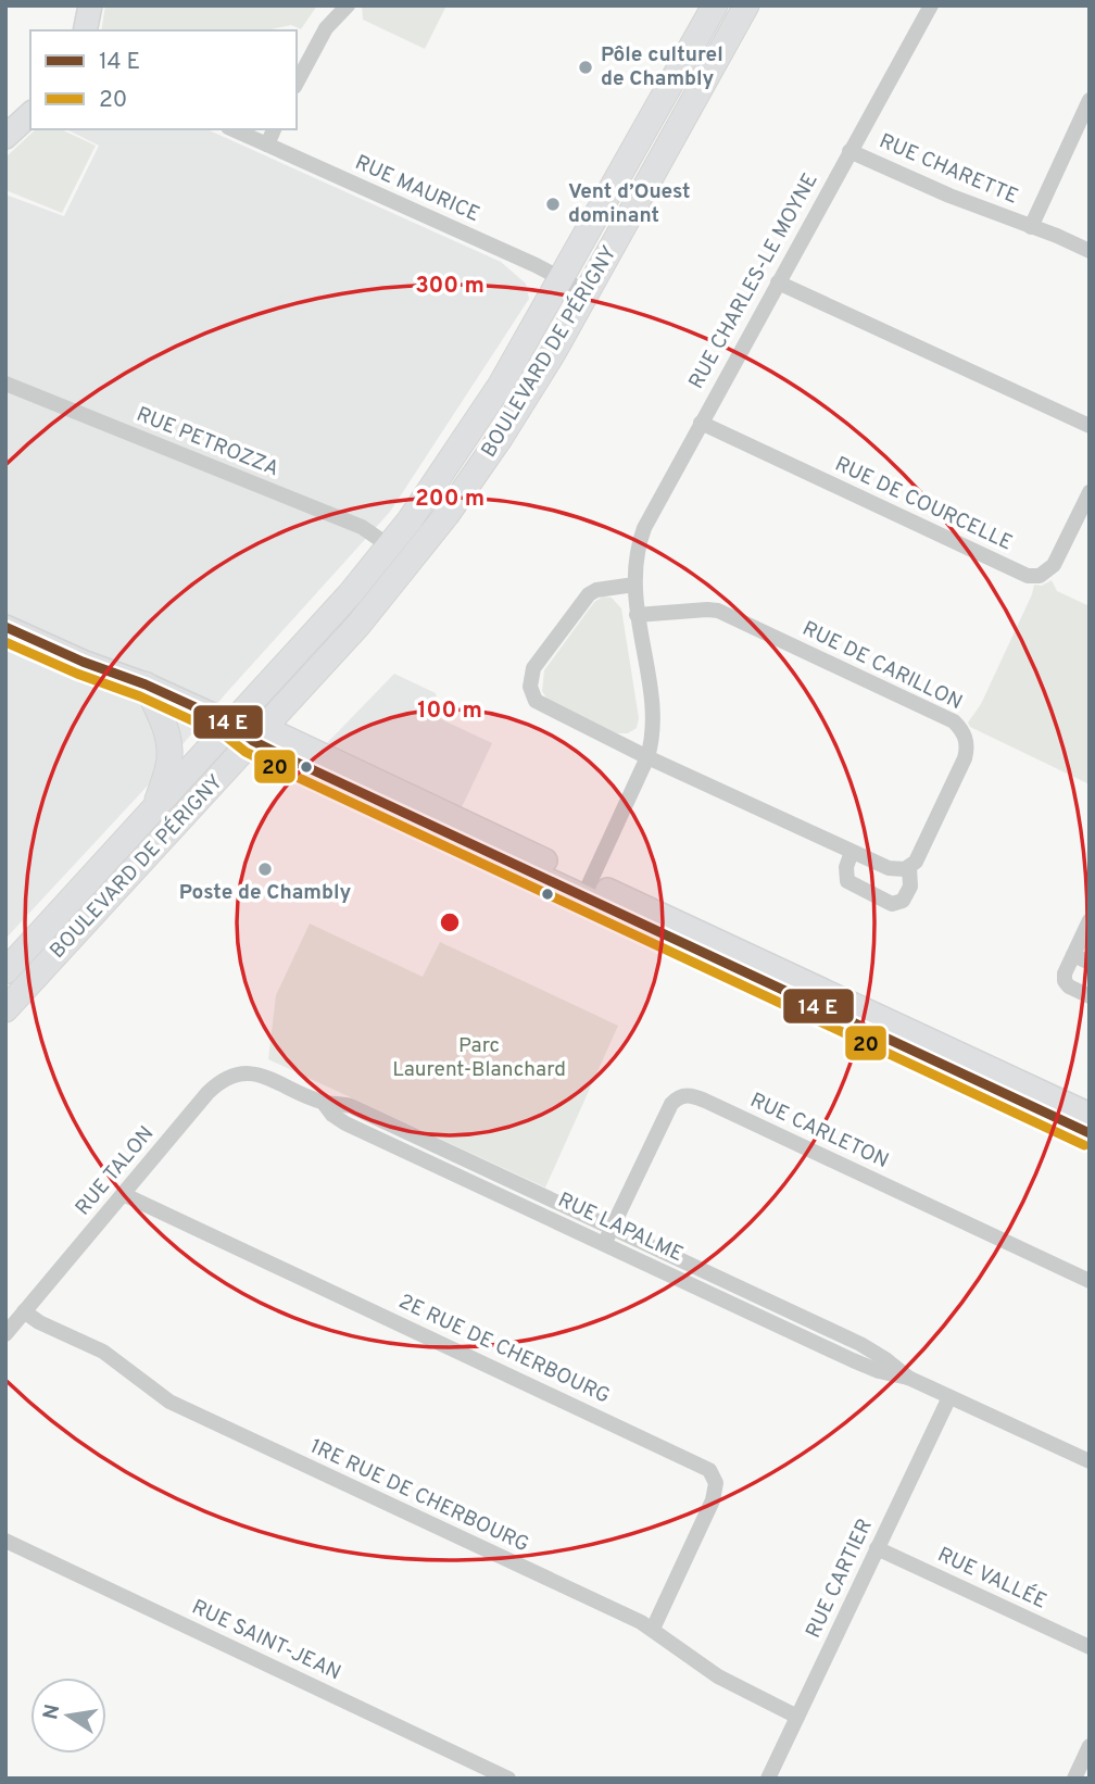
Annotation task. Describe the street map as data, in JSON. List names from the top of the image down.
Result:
{
  "streets": {
    "main road": ["BOULEVARD DE PÉRIGNY"],
    "street": [
      "RUE CHARETTE",
      "RUE MAURICE",
      "RUE CHARLES-LE MOYNE",
      "RUE PETROZZA",
      "RUE DE COURCELLE",
      "RUE DE CARILLON",
      "RUE CARLETON",
      "RUE TALON",
      "RUE LAPALME",
      "2E RUE DE CHERBOURG",
      "1RE RUE DE CHERBOURG",
      "RUE CARTIER",
      "RUE VALLÉE",
      "RUE SAINT-JEAN"
    ]
  },
  "crossings": [
    ["RUE CHARETTE", "RUE CHARLES-LE MOYNE"],
    ["RUE MAURICE", "BOULEVARD DE PÉRIGNY"],
    ["RUE CHARLES-LE MOYNE", "RUE DE COURCELLE"],
    ["RUE CHARLES-LE MOYNE", "RUE DE CARILLON"],
    ["BOULEVARD DE PÉRIGNY", "RUE PETROZZA"],
    ["RUE CARLETON", "RUE LAPALME"],
    ["RUE TALON", "RUE LAPALME"],
    ["RUE TALON", "2E RUE DE CHERBOURG"],
    ["RUE TALON", "1RE RUE DE CHERBOURG"],
    ["RUE LAPALME", "RUE CARTIER"],
    ["2E RUE DE CHERBOURG", "1RE RUE DE CHERBOURG"],
    ["1RE RUE DE CHERBOURG", "RUE CARTIER"],
    ["RUE CARTIER", "RUE VALLÉE"]
  ],
  "parks": ["Parc Laurent-Blanchard"],
  "places": ["Pôle culturel de Chambly", "Vent d’Ouest dominant", "Poste de Chambly"],
  "lines": ["transit line 20"],
  "legend": ["14 E", "20"],
  "north": "left",
  "rings": ["300 m", "200 m", "100 m"]
}
